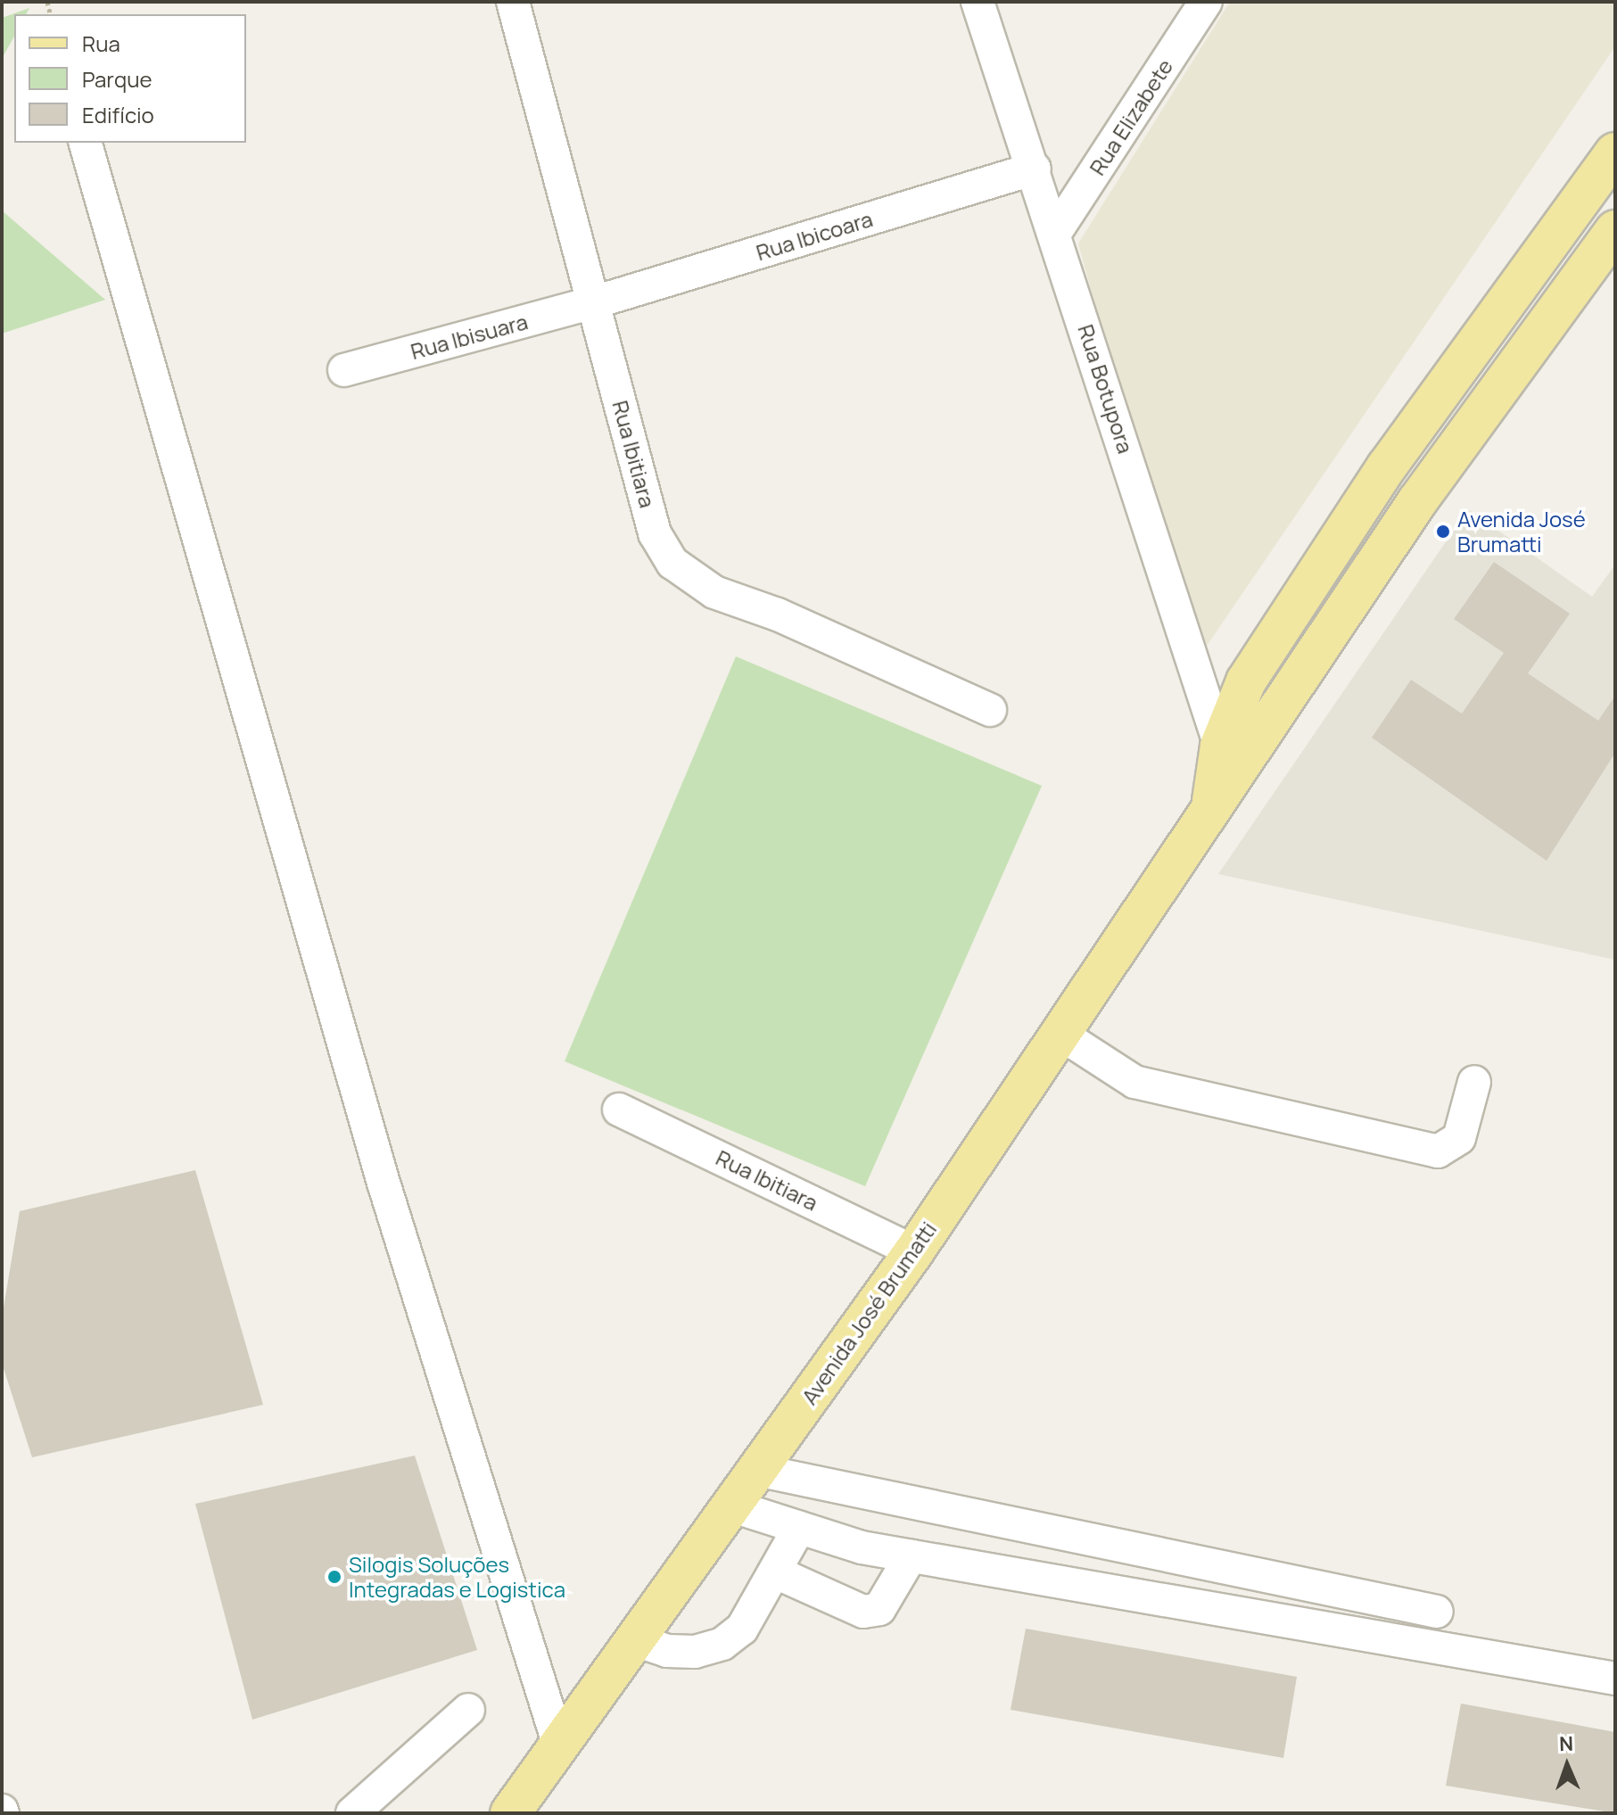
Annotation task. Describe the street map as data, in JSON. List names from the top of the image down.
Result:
{
  "streets": {
    "main road": ["Avenida José Brumatti"],
    "street": [
      "Rua Elizabete",
      "Rua Ibicoara",
      "Rua Ibisuara",
      "Rua Botupora",
      "Rua Ibitiara"
    ]
  },
  "crossings": [
    ["Rua Elizabete", "Rua Botupora"],
    ["Rua Ibicoara", "Rua Ibisuara"],
    ["Rua Ibicoara", "Rua Botupora"],
    ["Rua Ibicoara", "Rua Ibitiara"],
    ["Rua Ibisuara", "Rua Ibitiara"],
    ["Rua Botupora", "Avenida José Brumatti"],
    ["Rua Ibitiara", "Avenida José Brumatti"]
  ],
  "places": ["Avenida José Brumatti", "Silogis Soluções Integradas e Logistica"],
  "legend": ["Rua", "Parque", "Edifício"],
  "north": "top"
}
